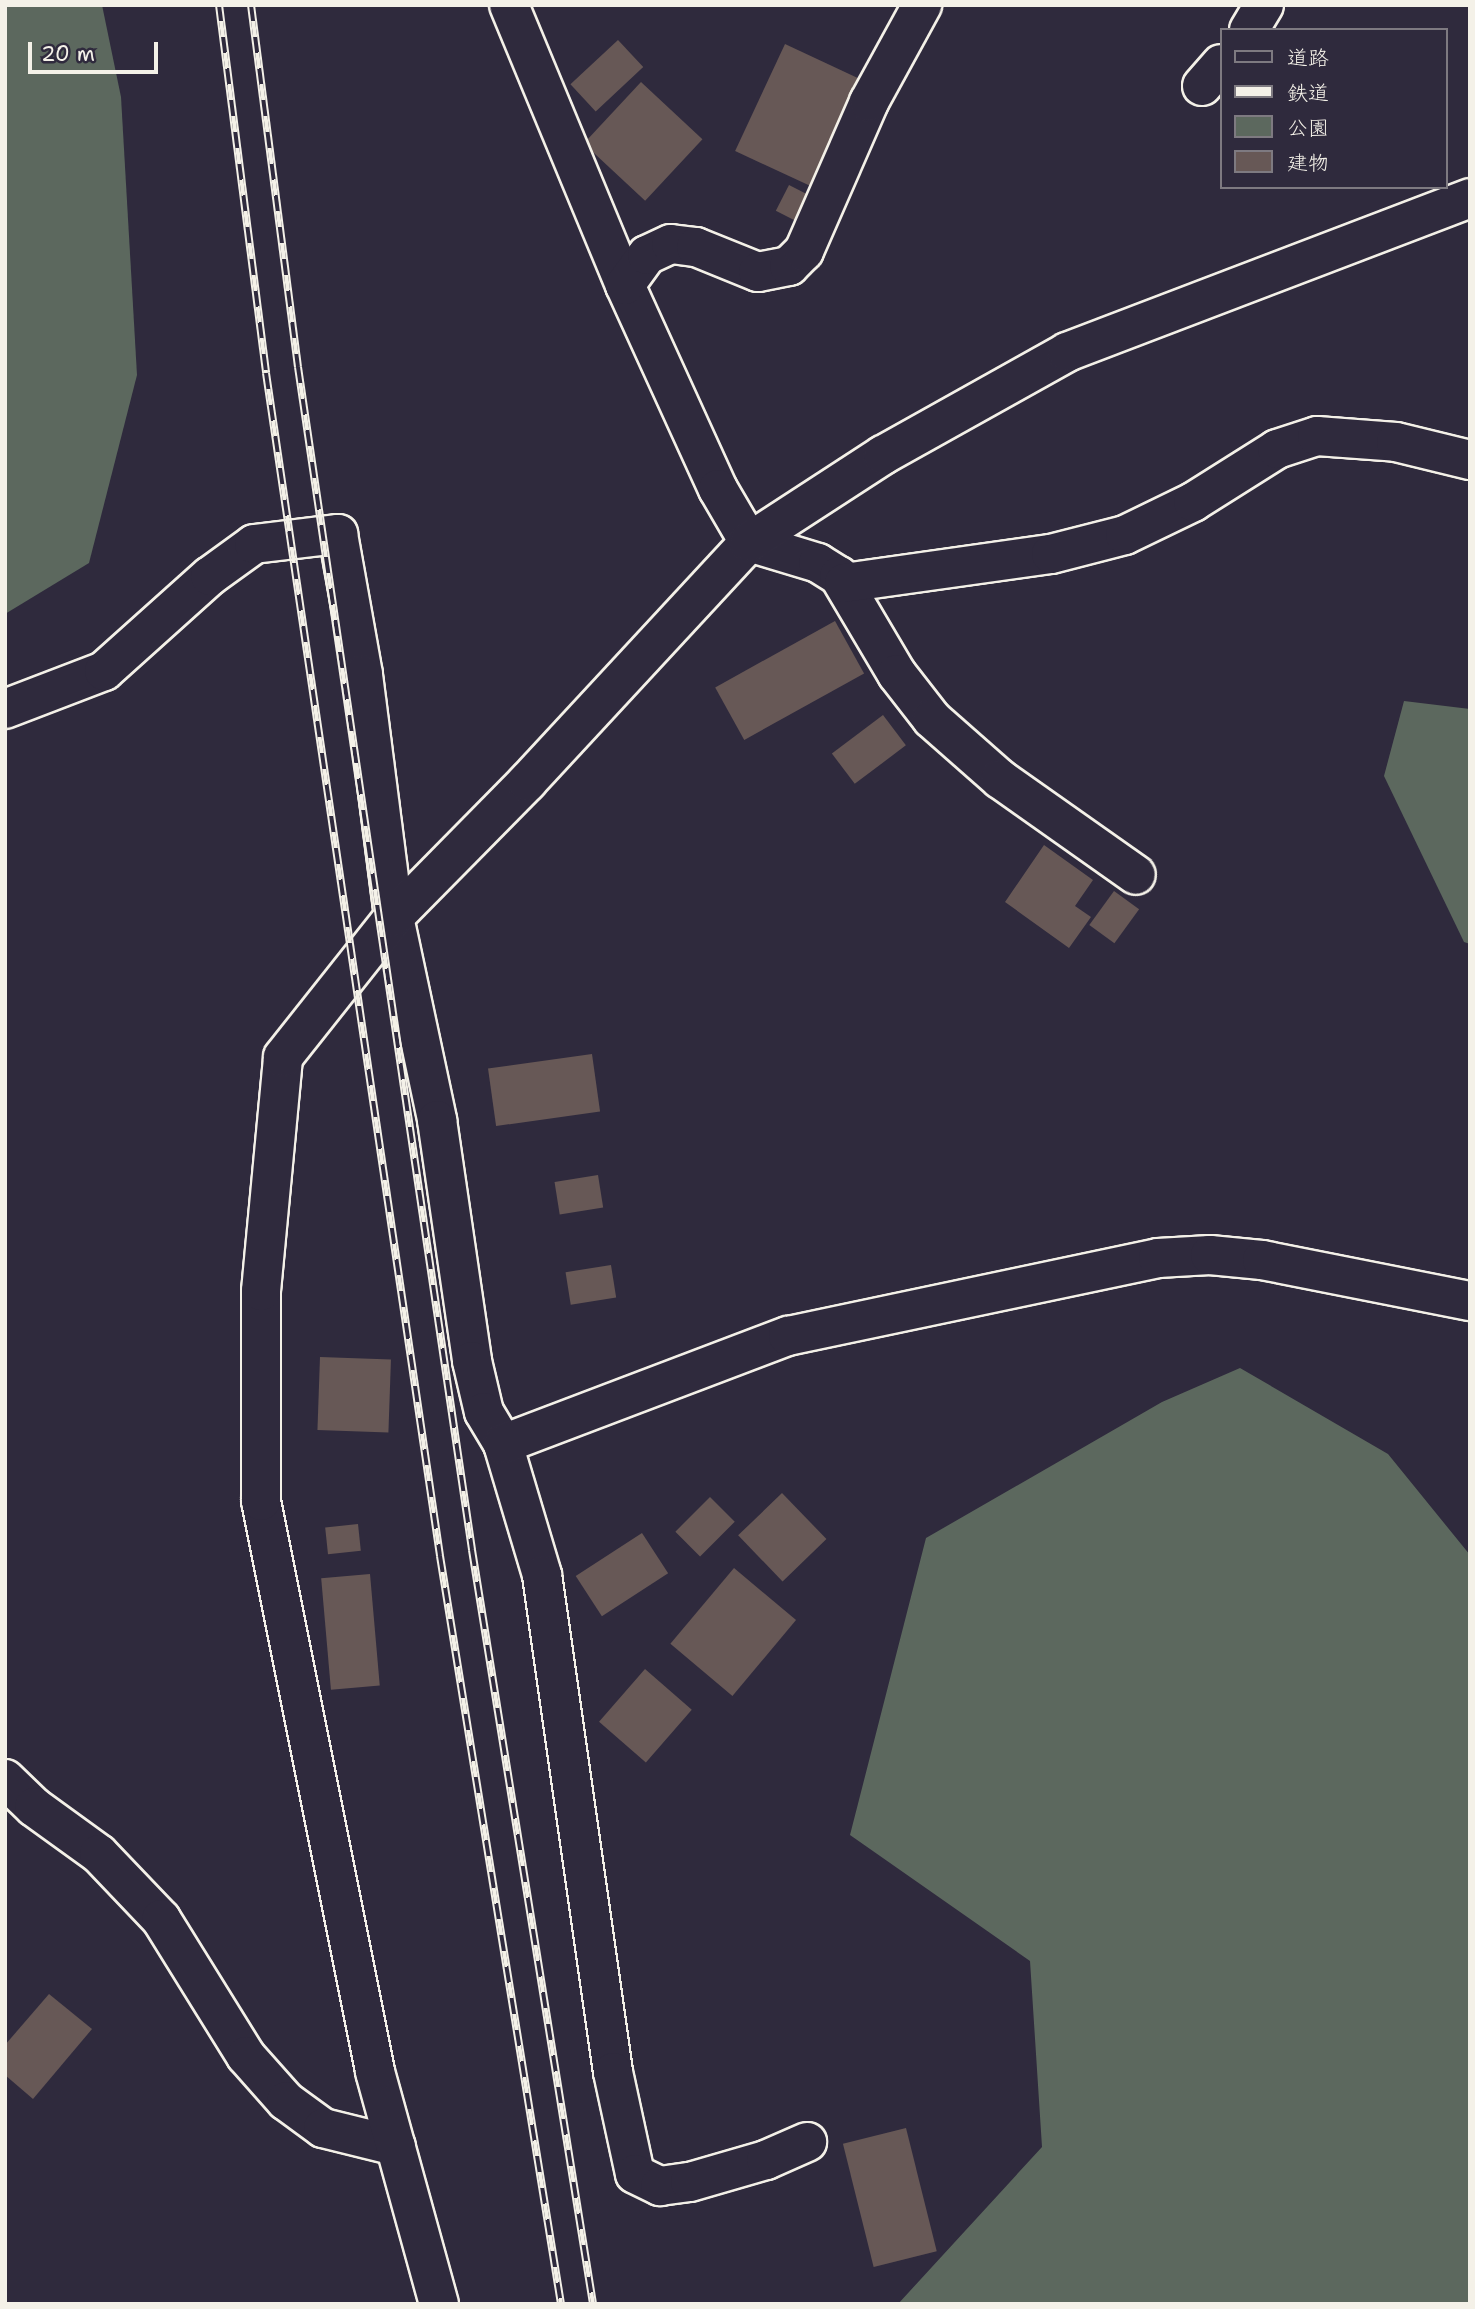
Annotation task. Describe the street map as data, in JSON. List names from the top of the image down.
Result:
{
  "legend": [
    "道路",
    "鉄道",
    "公園",
    "建物"
  ],
  "scale_bar": "20 m"
}
